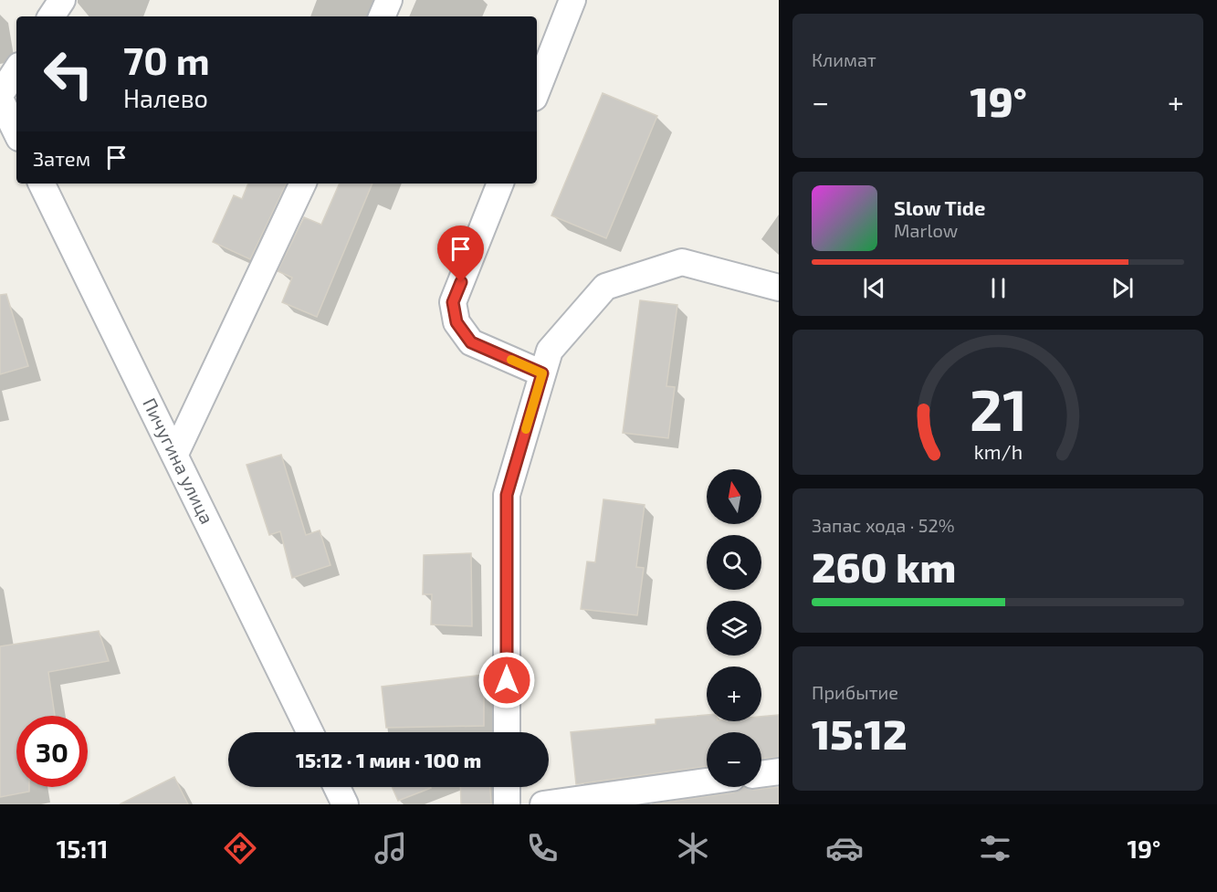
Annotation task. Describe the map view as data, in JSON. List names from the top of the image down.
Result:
{
  "streets": {
    "street": ["Пичугина улица"]
  },
  "north": "top",
  "page": {
    "tile": [
      "Климат",
      ["Запас хода · 52%", "260 km"],
      ["Прибытие", "15:12"]
    ],
    "turn": ["70 m", "Налево"],
    "heat": ["−", "19°", "+"],
    "then": "Затем",
    "song": ["Slow Tide", "Marlow"],
    "map_buttons": ["+", "−"],
    "limit": "30",
    "trip": "15:12 · 1 мин · 100 m",
    "tabs": ["15:11", "19°"],
    "gauge": ["21", "km/h"]
  }
}
